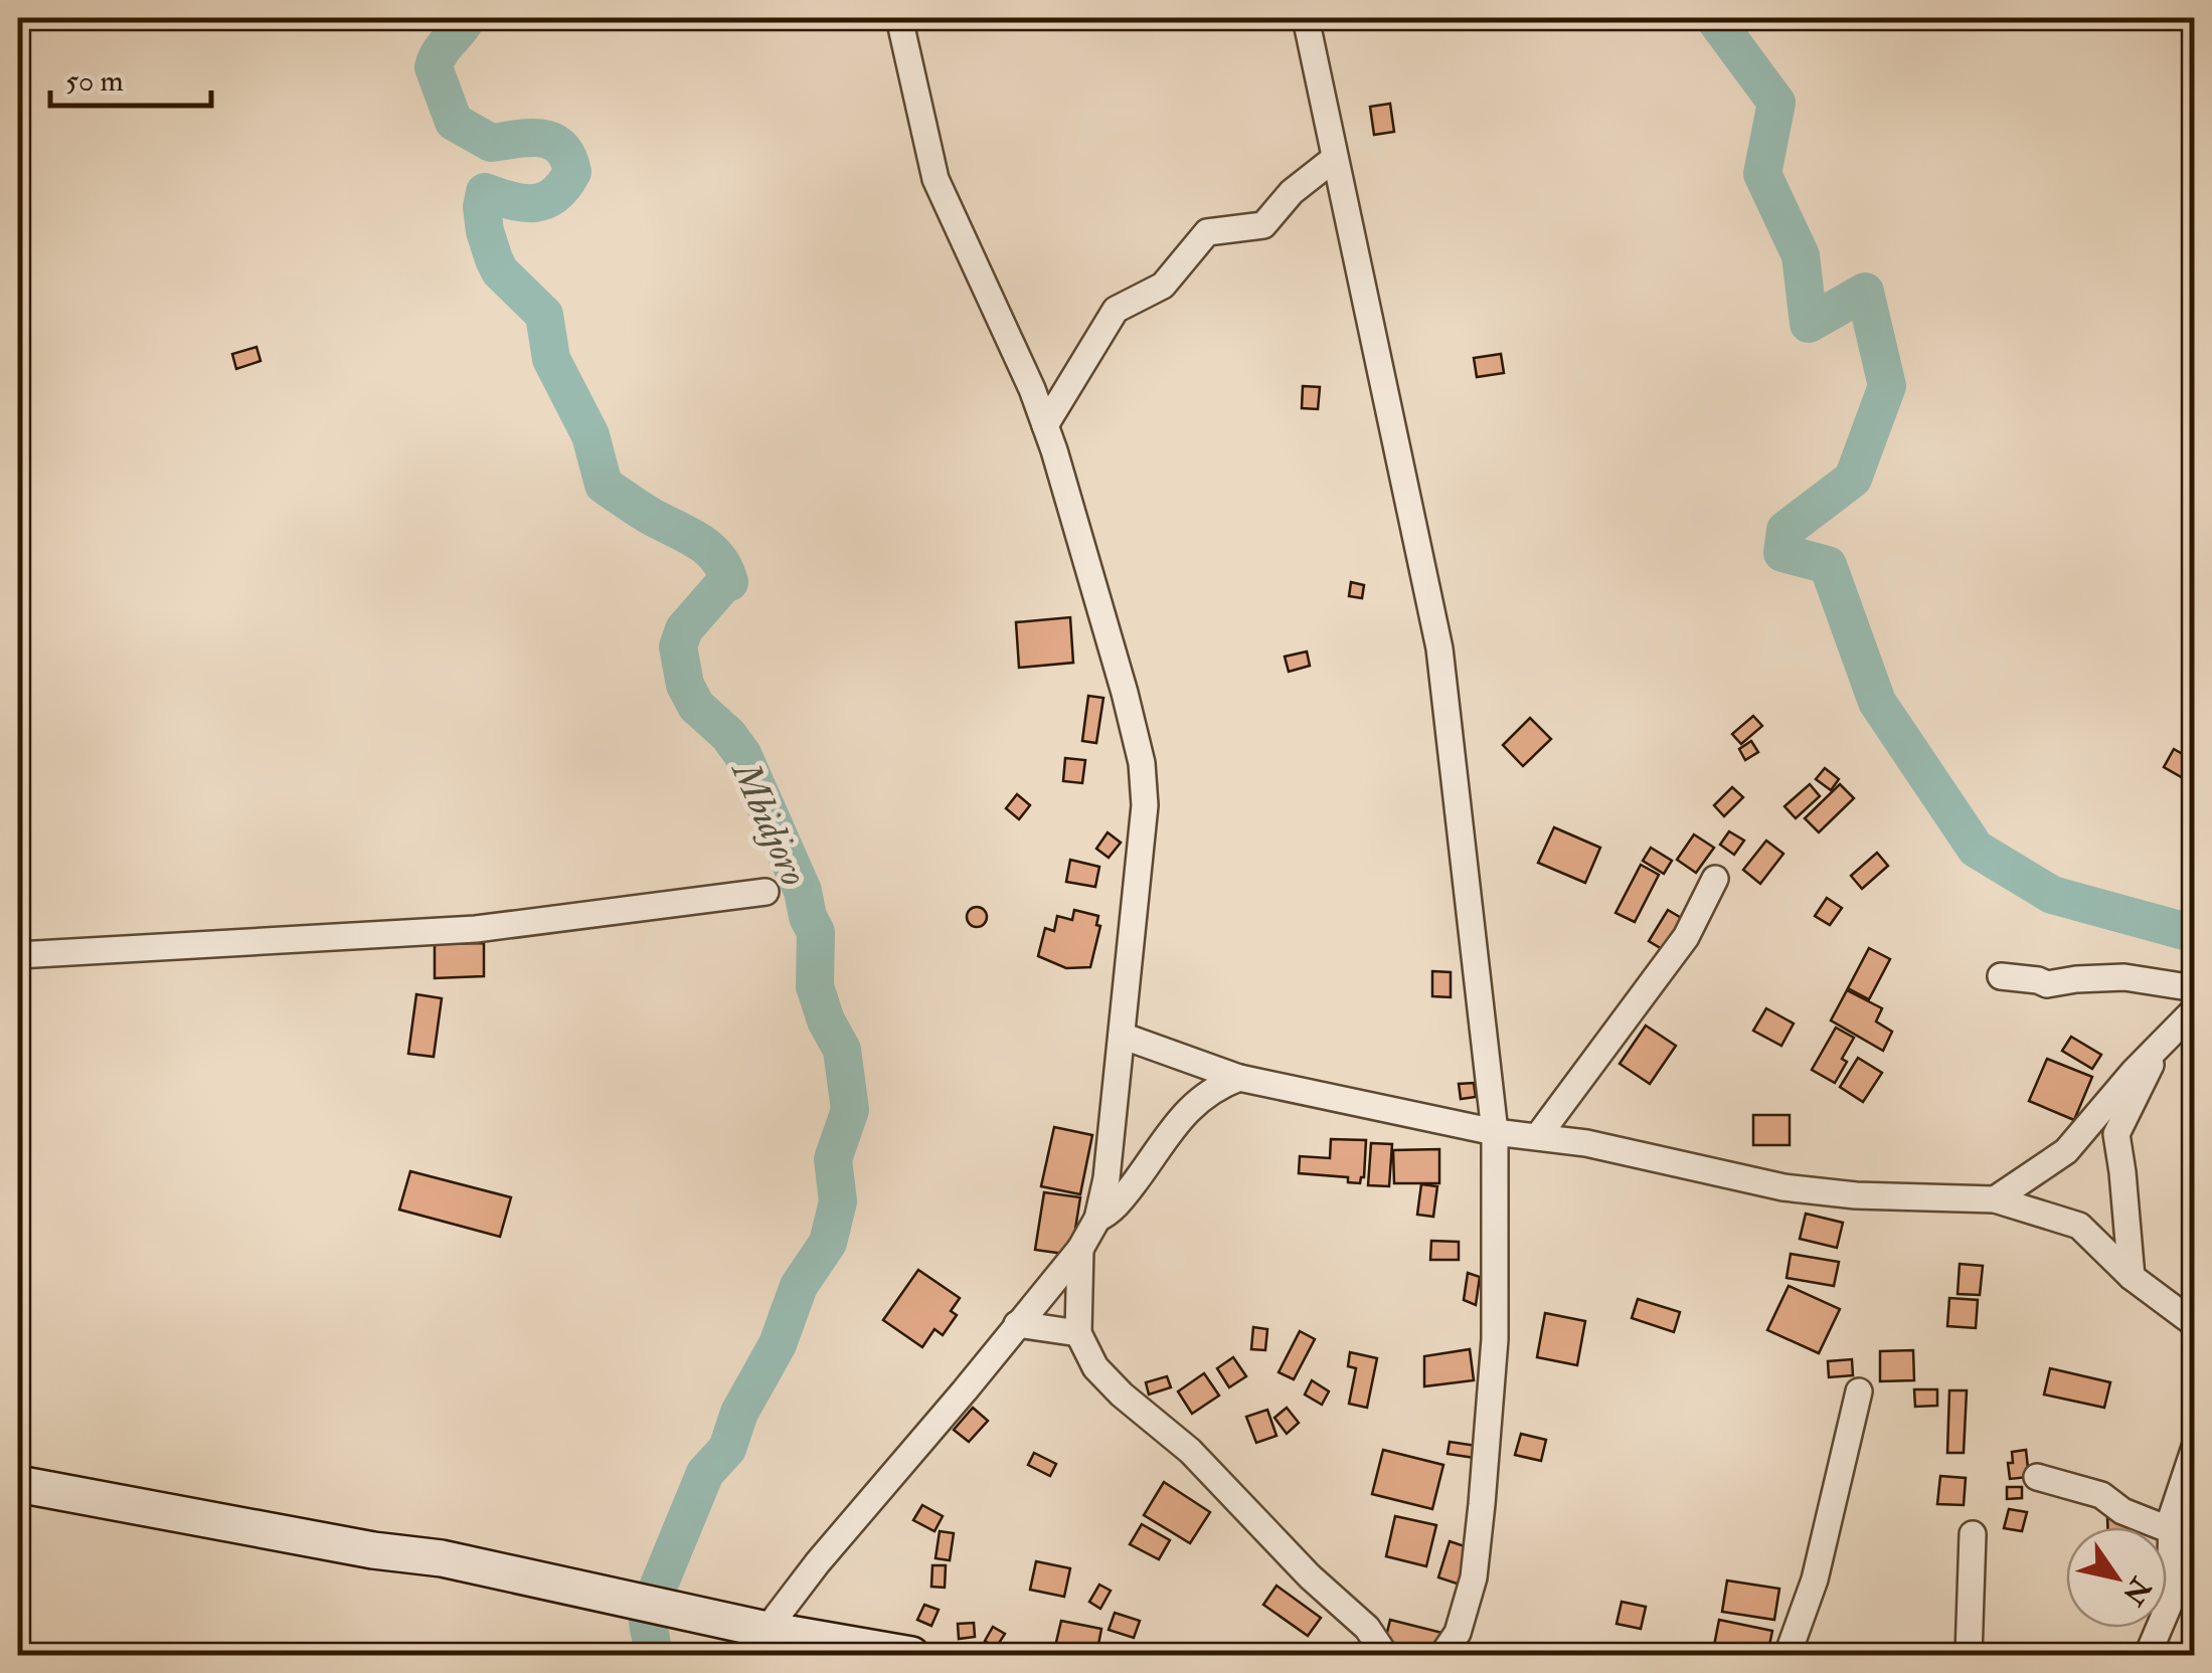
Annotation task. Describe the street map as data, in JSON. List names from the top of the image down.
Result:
{
  "water": ["Mbidjoro"],
  "scale_bar": "50 m",
  "north": "bottom right"
}
